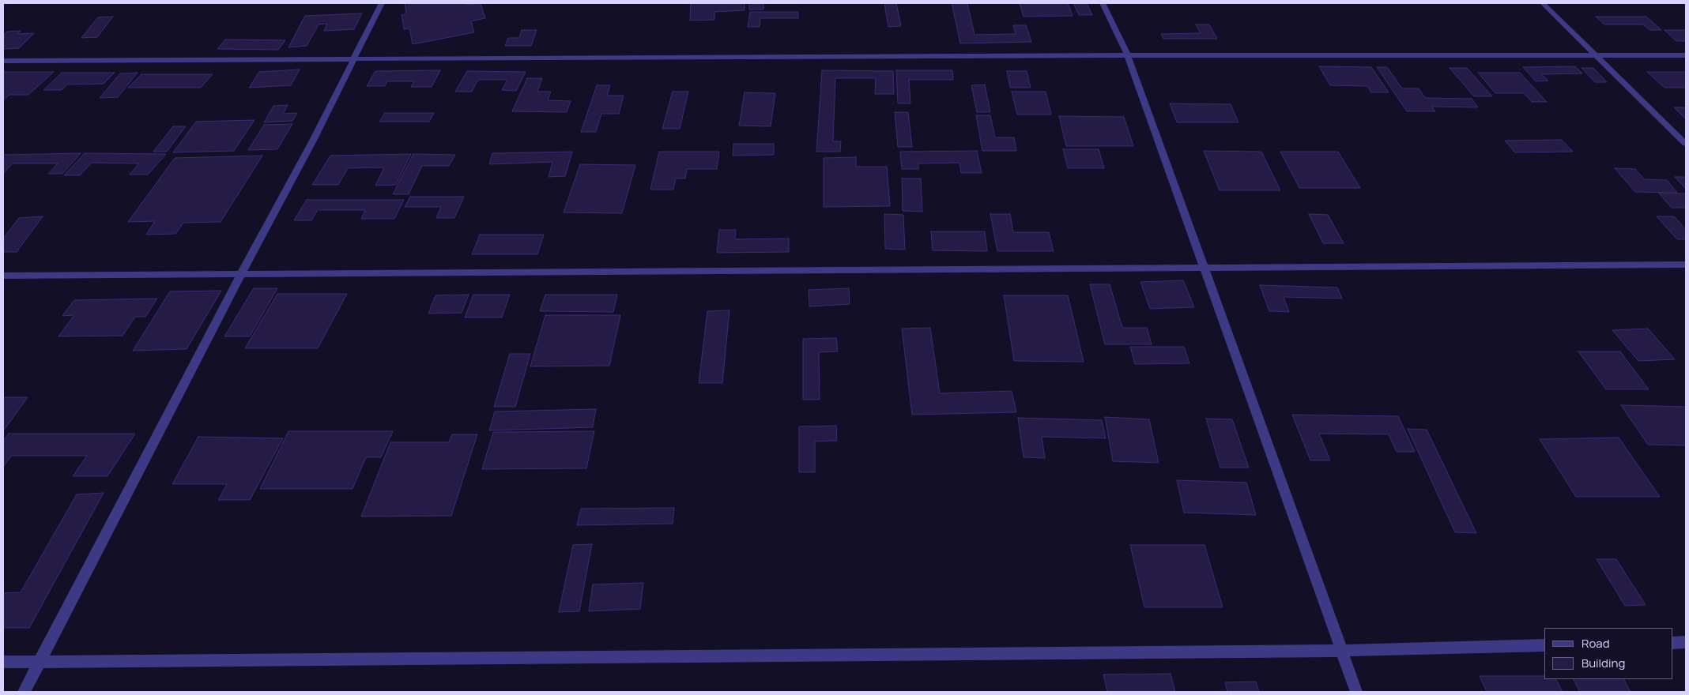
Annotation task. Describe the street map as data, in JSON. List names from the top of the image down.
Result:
{
  "legend": ["Road", "Building"]
}
